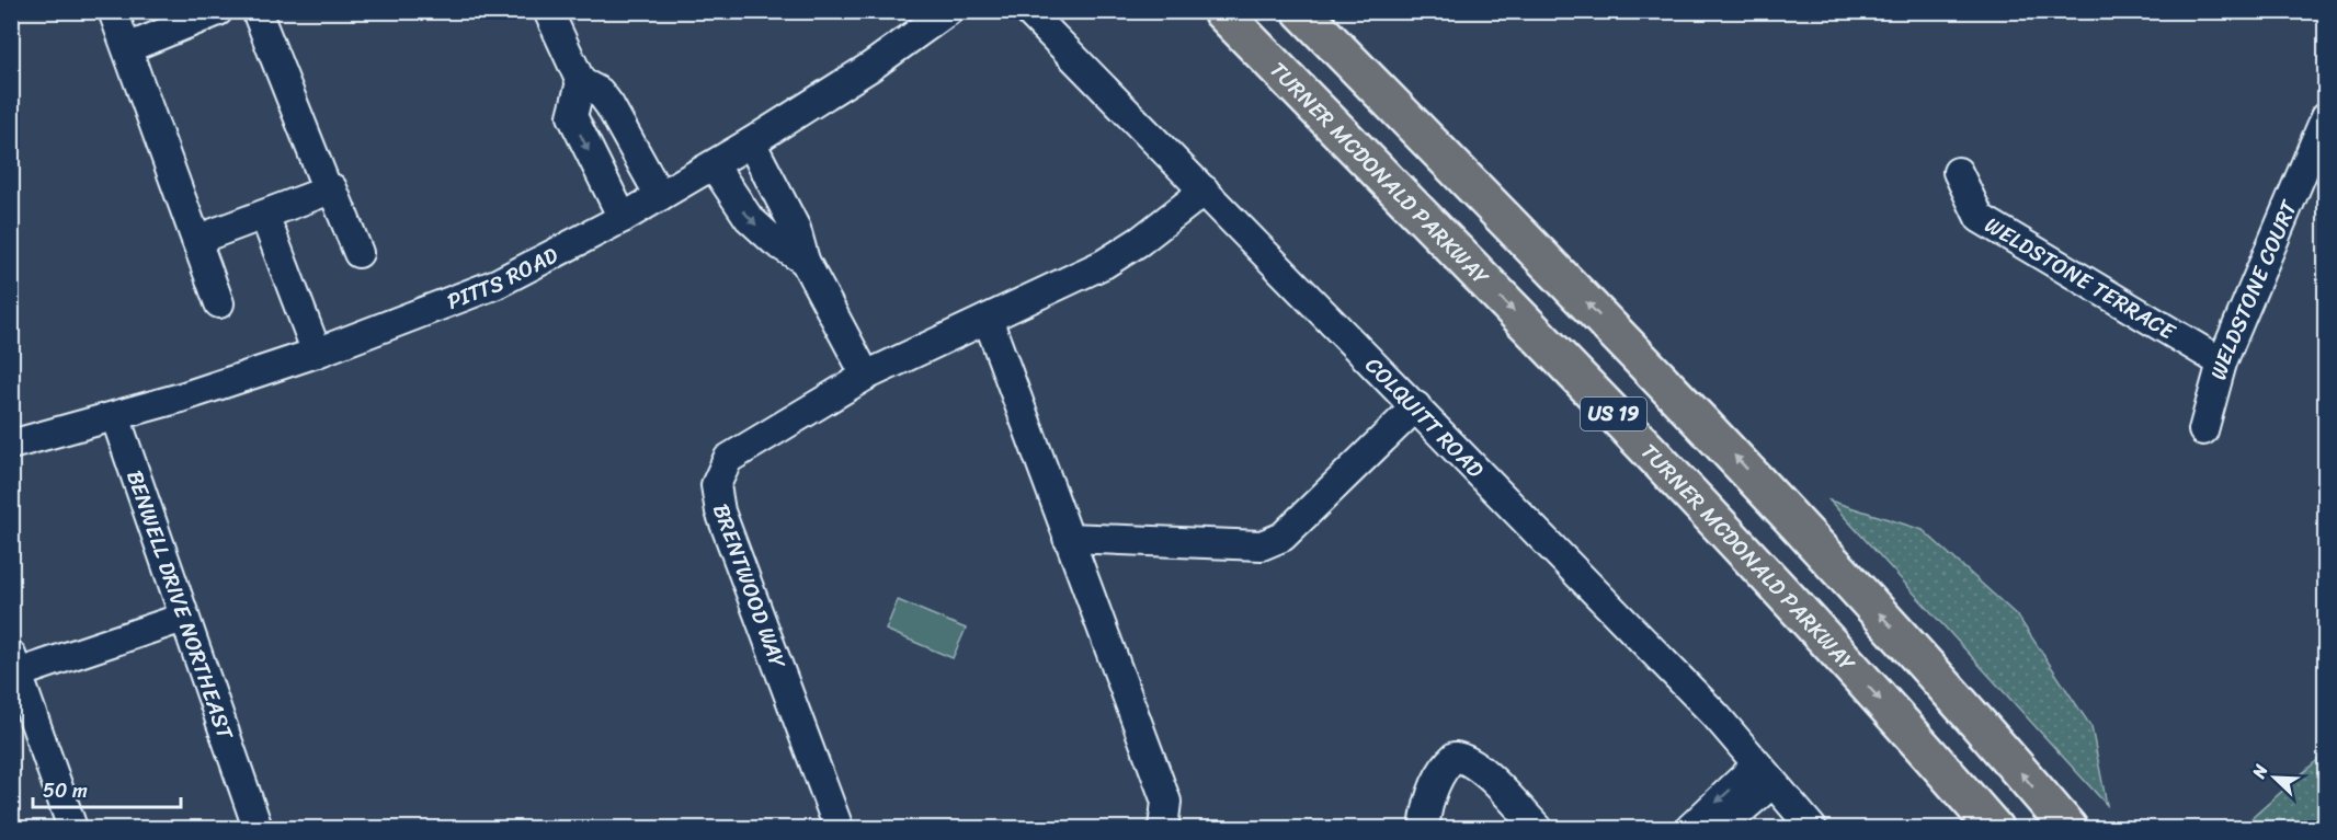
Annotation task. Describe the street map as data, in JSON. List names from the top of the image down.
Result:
{
  "streets": {
    "highway": ["TURNER MCDONALD PARKWAY", "US 19"],
    "street": [
      "PITTS ROAD",
      "WELDSTONE TERRACE",
      "WELDSTONE COURT",
      "COLQUITT ROAD",
      "BRENTWOOD WAY",
      "BENWELL DRIVE NORTHEAST"
    ]
  },
  "crossings": [
    ["PITTS ROAD", "BENWELL DRIVE NORTHEAST"],
    ["WELDSTONE TERRACE", "WELDSTONE COURT"],
    ["COLQUITT ROAD", "BRENTWOOD WAY"]
  ],
  "scale_bar": "50 m",
  "north": "top left"
}
